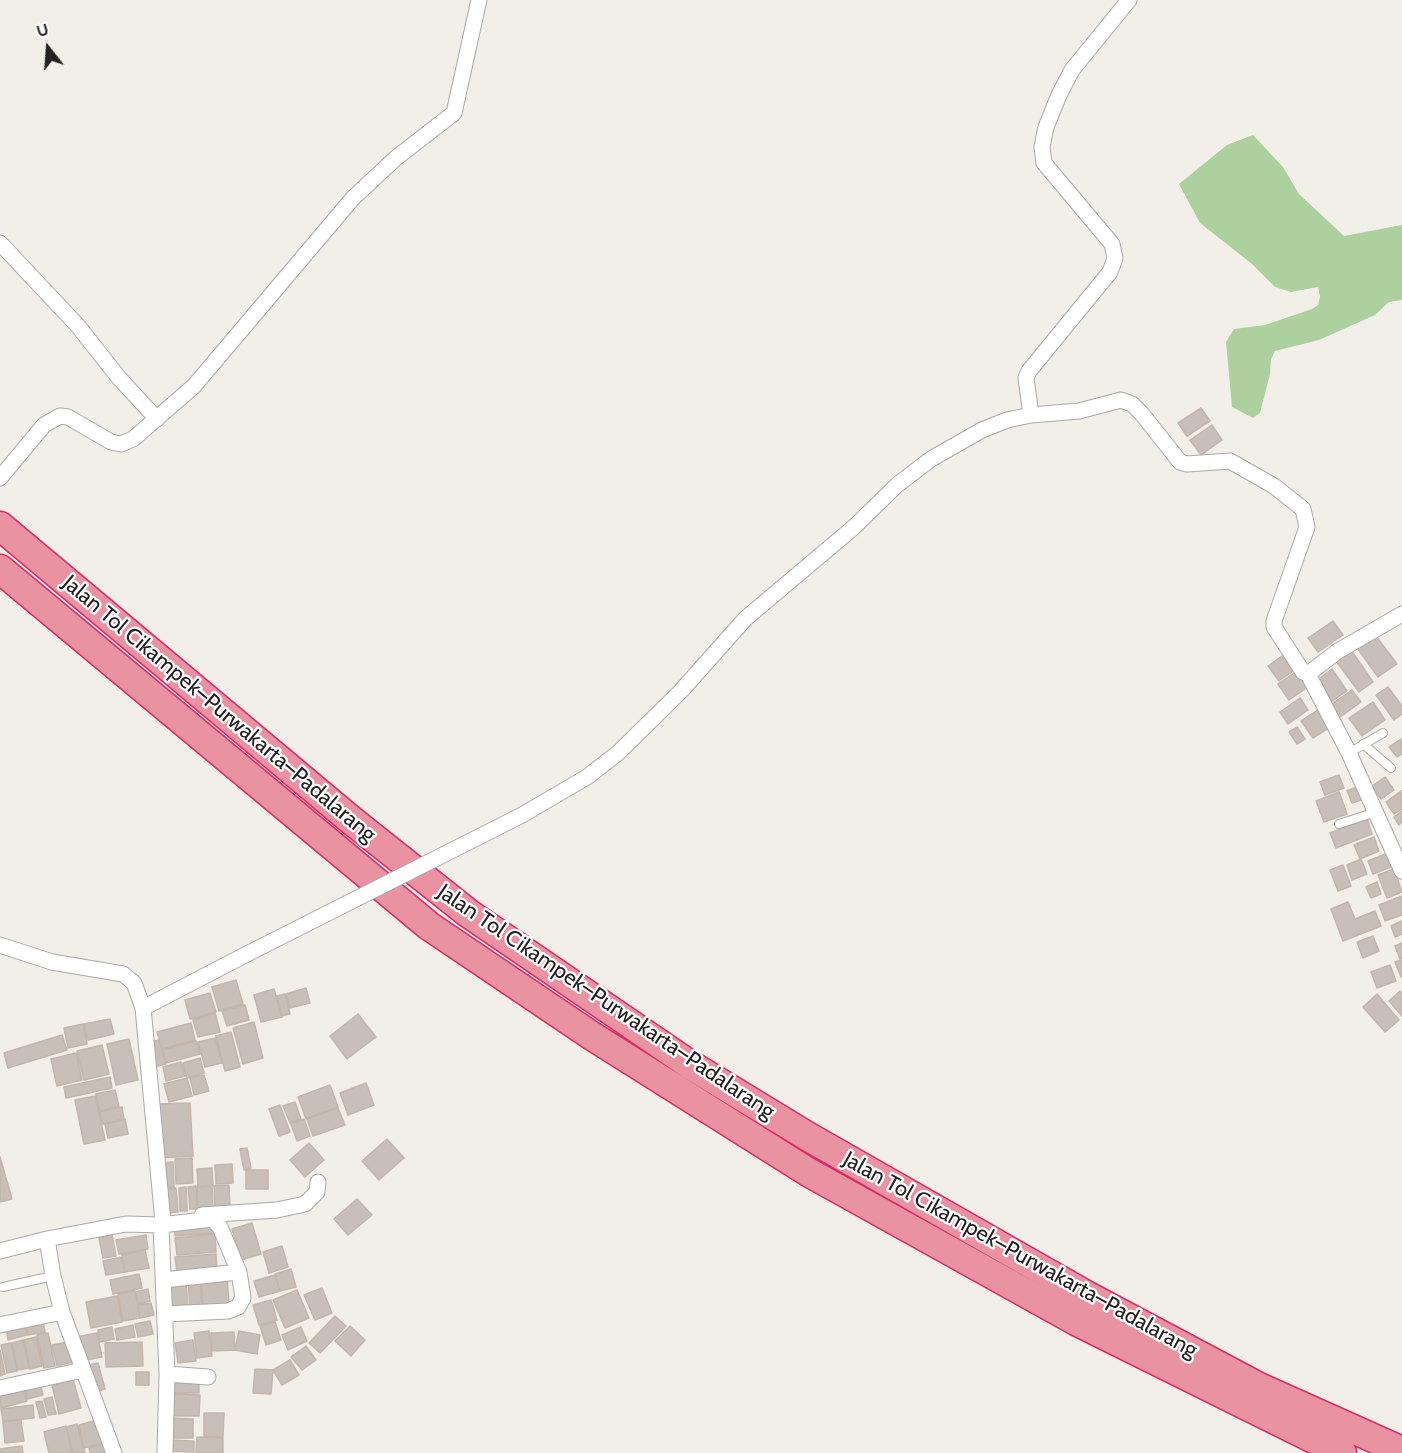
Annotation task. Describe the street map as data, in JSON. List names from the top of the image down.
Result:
{
  "streets": {
    "highway": ["Jalan Tol Cikampek–Purwakarta–Padalarang"]
  },
  "north": "top"
}
